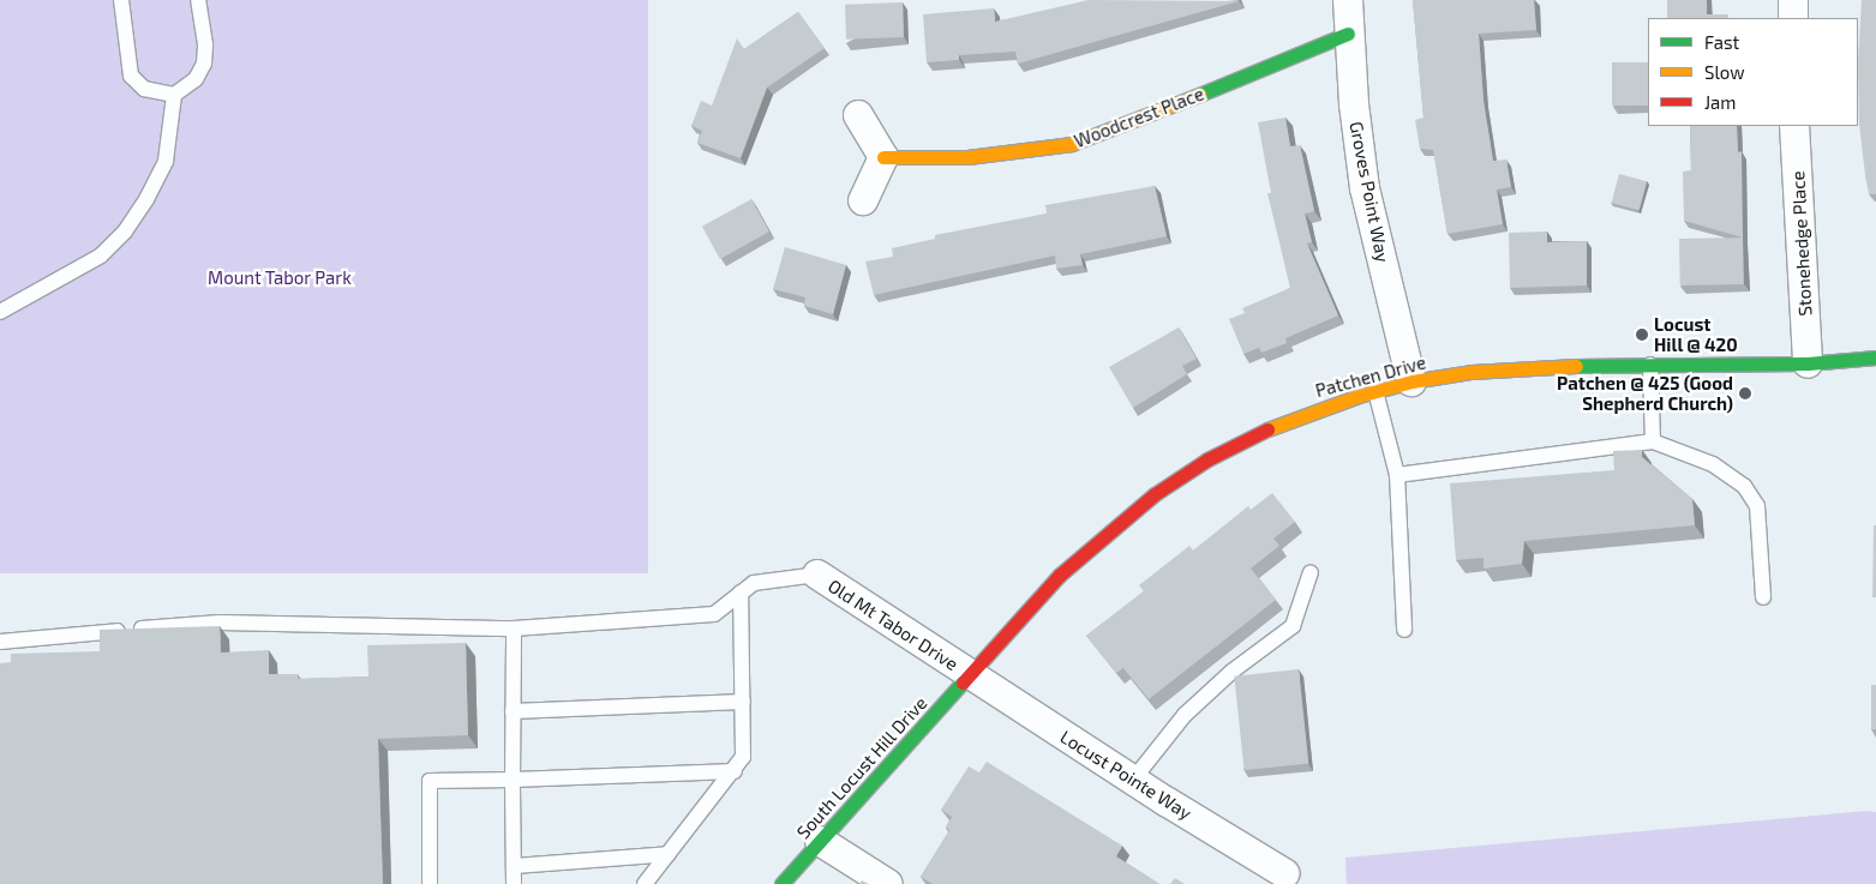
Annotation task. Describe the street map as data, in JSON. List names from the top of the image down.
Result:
{
  "streets": {
    "street": [
      "Woodcrest Place",
      "Groves Point Way",
      "Stonehedge Place",
      "Patchen Drive",
      "Old Mt Tabor Drive",
      "South Locust Hill Drive",
      "Locust Pointe Way"
    ]
  },
  "crossings": [
    ["Woodcrest Place", "Groves Point Way"],
    ["Groves Point Way", "Patchen Drive"],
    ["Stonehedge Place", "Patchen Drive"],
    ["Patchen Drive", "Old Mt Tabor Drive"],
    ["Patchen Drive", "South Locust Hill Drive"],
    ["Patchen Drive", "Locust Pointe Way"],
    ["Old Mt Tabor Drive", "South Locust Hill Drive"],
    ["Old Mt Tabor Drive", "Locust Pointe Way"],
    ["South Locust Hill Drive", "Locust Pointe Way"]
  ],
  "parks": ["Mount Tabor Park"],
  "places": ["Locust Hill @ 420", "Patchen @ 425 (Good Shepherd Church)"],
  "legend": ["Fast", "Slow", "Jam"]
}
